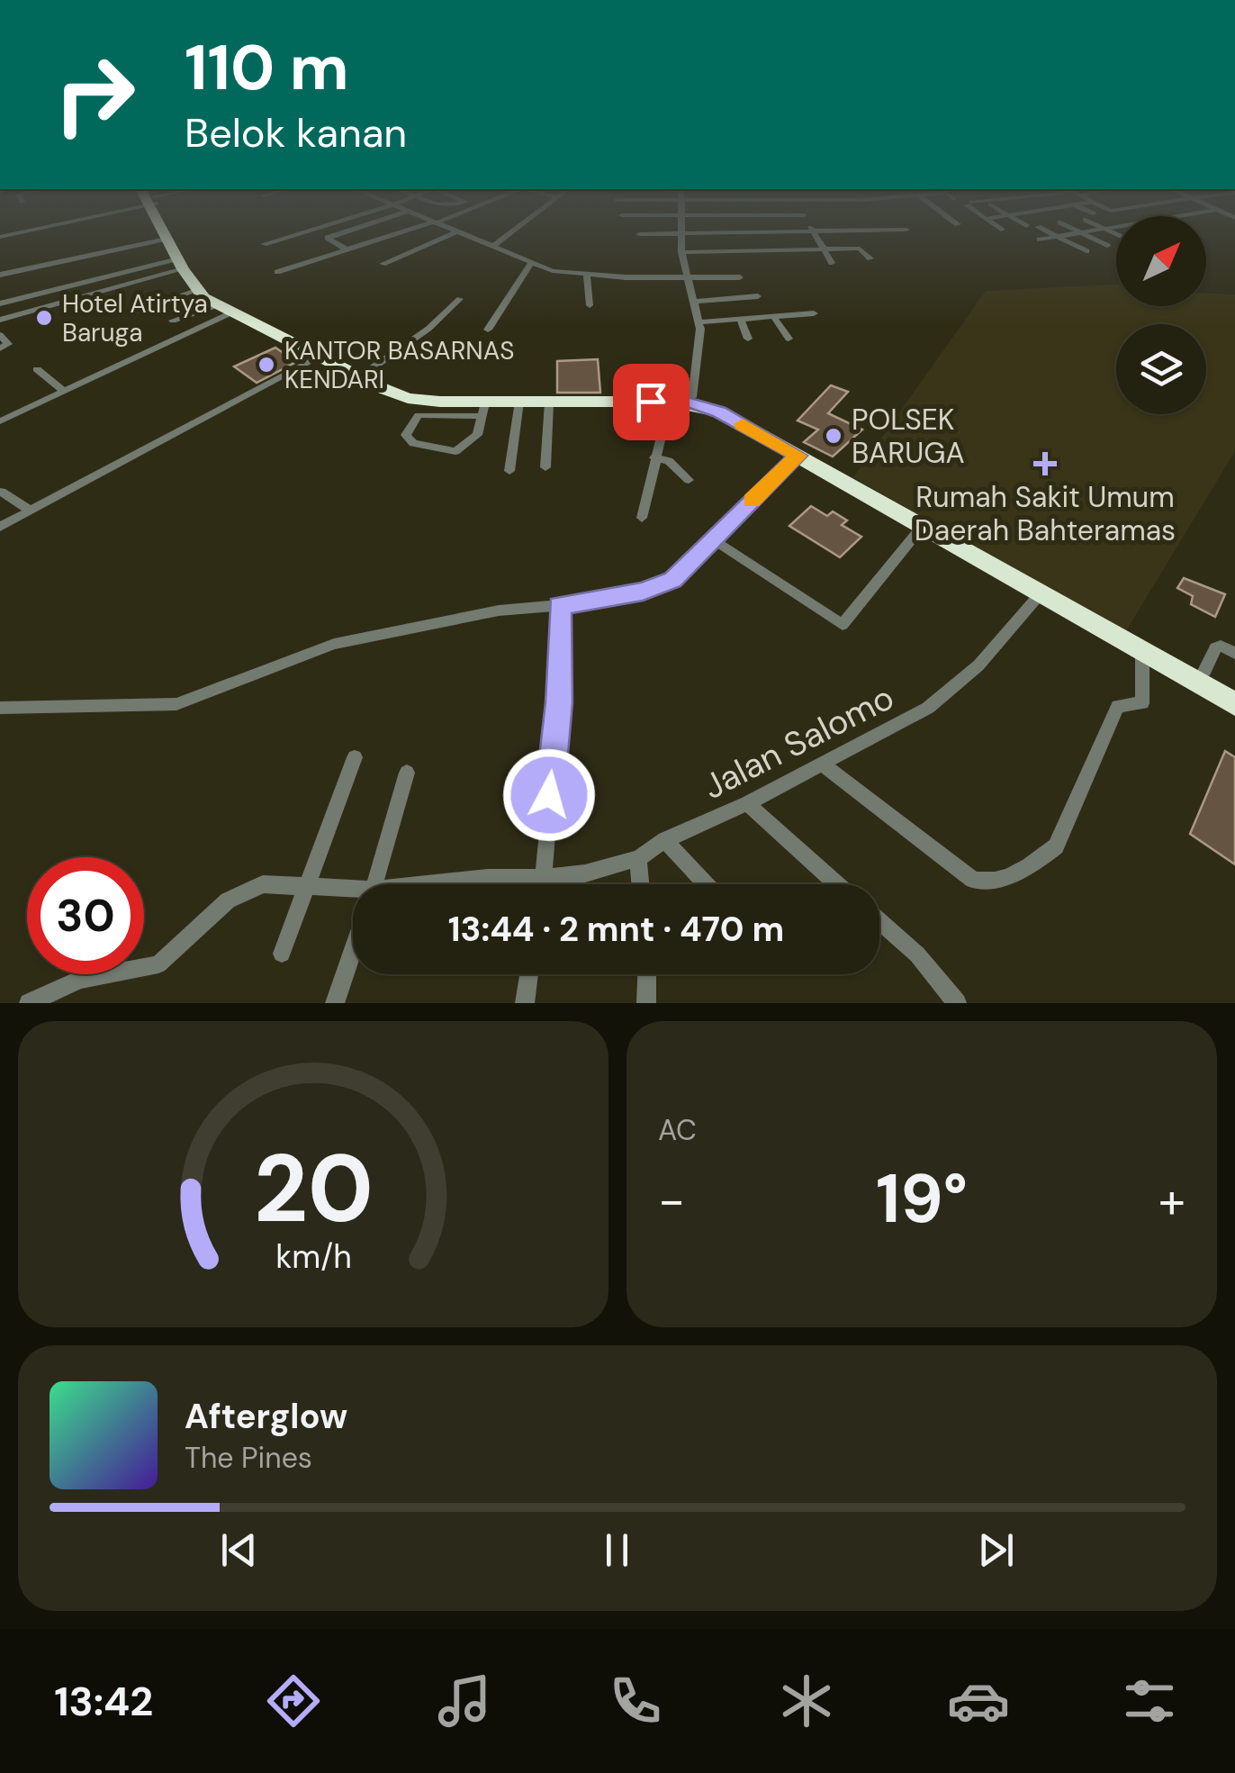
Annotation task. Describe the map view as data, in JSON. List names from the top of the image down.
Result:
{
  "streets": {
    "street": ["Jalan Salomo"]
  },
  "places": {
    "other": ["Hotel Atirtya Baruga", "KANTOR BASARNAS KENDARI", "POLSEK BARUGA"],
    "health": ["Rumah Sakit Umum Daerah Bahteramas"]
  },
  "north": "top right",
  "page": {
    "turn": ["110 m", "Belok kanan"],
    "limit": "30",
    "trip": "13:44 · 2 mnt · 470 m",
    "tile": "AC",
    "heat": ["−", "19°", "+"],
    "song": ["Afterglow", "The Pines"],
    "tabs": "13:42",
    "gauge": ["20", "km/h"]
  }
}
